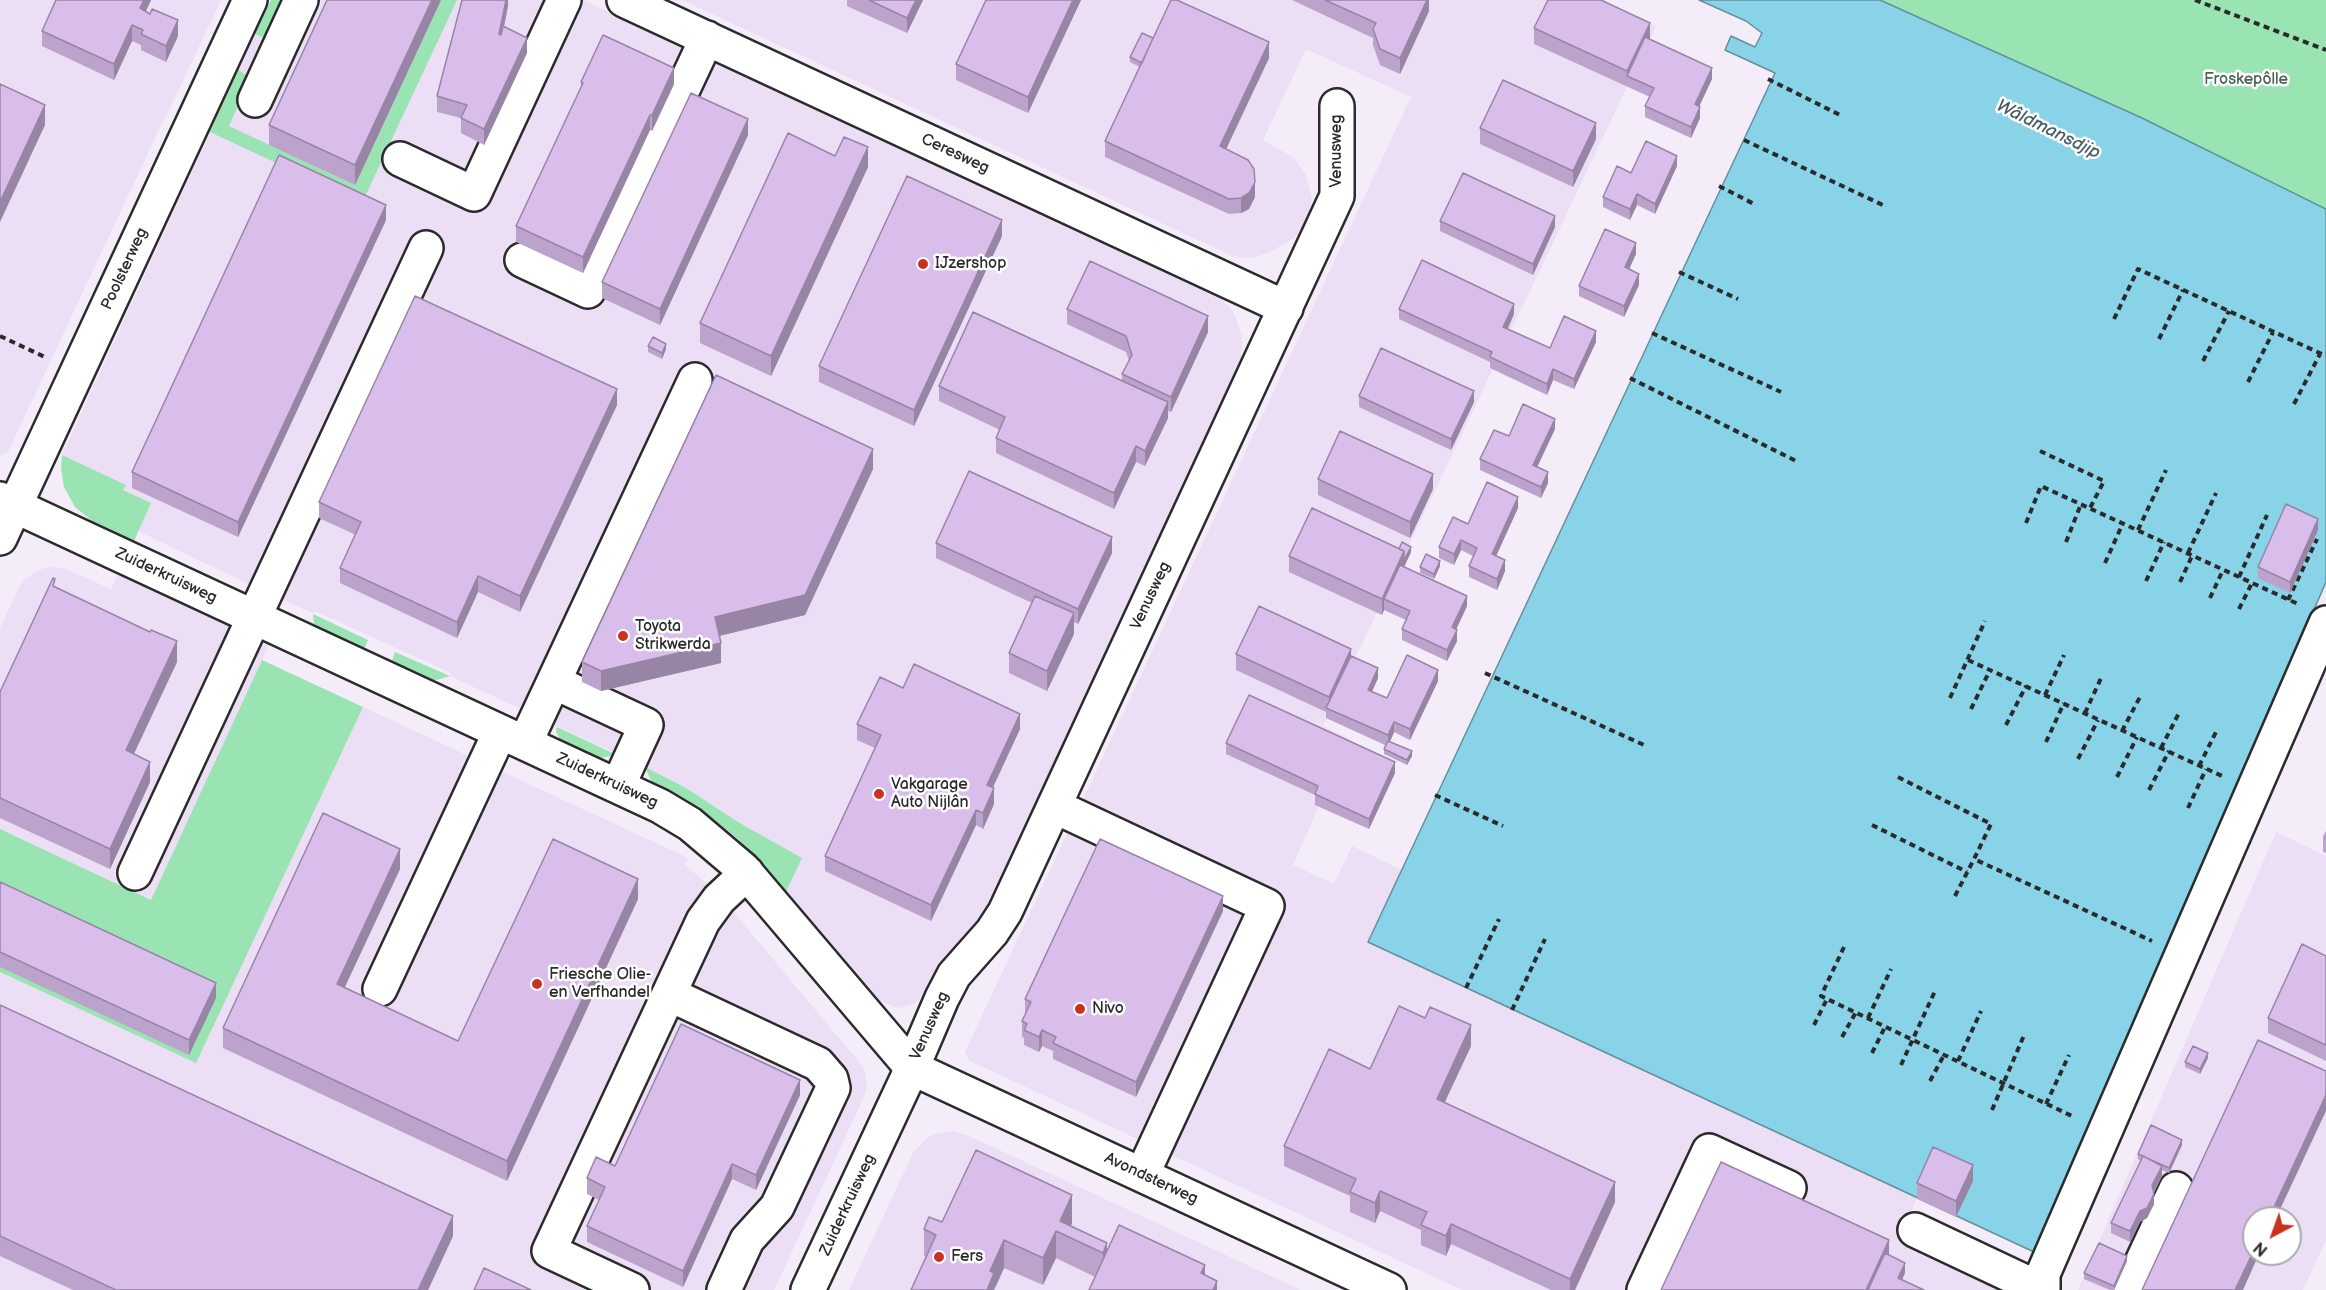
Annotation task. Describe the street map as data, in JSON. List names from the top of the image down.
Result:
{
  "streets": {
    "street": [
      "Venusweg",
      "Ceresweg",
      "Poolsterweg",
      "Zuiderkruisweg",
      "Avondsterweg"
    ]
  },
  "crossings": [
    ["Venusweg", "Ceresweg"],
    ["Venusweg", "Zuiderkruisweg"],
    ["Venusweg", "Avondsterweg"],
    ["Poolsterweg", "Zuiderkruisweg"],
    ["Zuiderkruisweg", "Avondsterweg"]
  ],
  "water": ["Wâldmansdjip"],
  "parks": ["Froskepôlle"],
  "places": [
    "IJzershop",
    "Toyota Strikwerda",
    "Vakgarage Auto Nijlân",
    "Friesche Olie- en Verfhandel",
    "Nivo",
    "Fers"
  ],
  "north": "bottom left"
}
